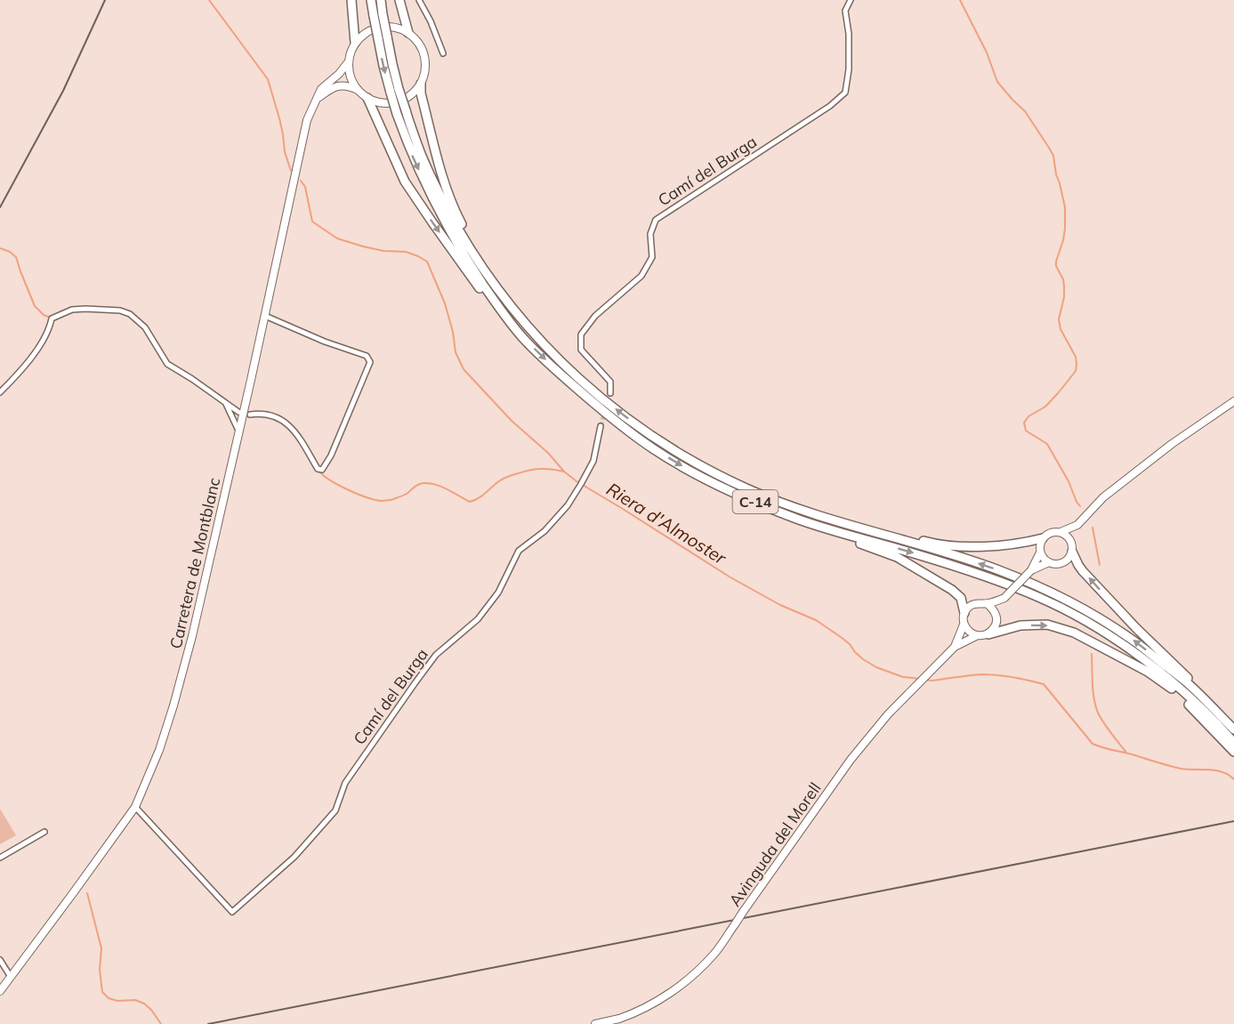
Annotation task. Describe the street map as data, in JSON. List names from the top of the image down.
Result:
{
  "streets": {
    "highway": ["C-14"],
    "street": ["Camí del Burga", "Carretera de Montblanc", "Avinguda del Morell"]
  },
  "crossings": [
    ["Camí del Burga", "Carretera de Montblanc"]
  ],
  "water": ["Riera d'Almoster"]
}
